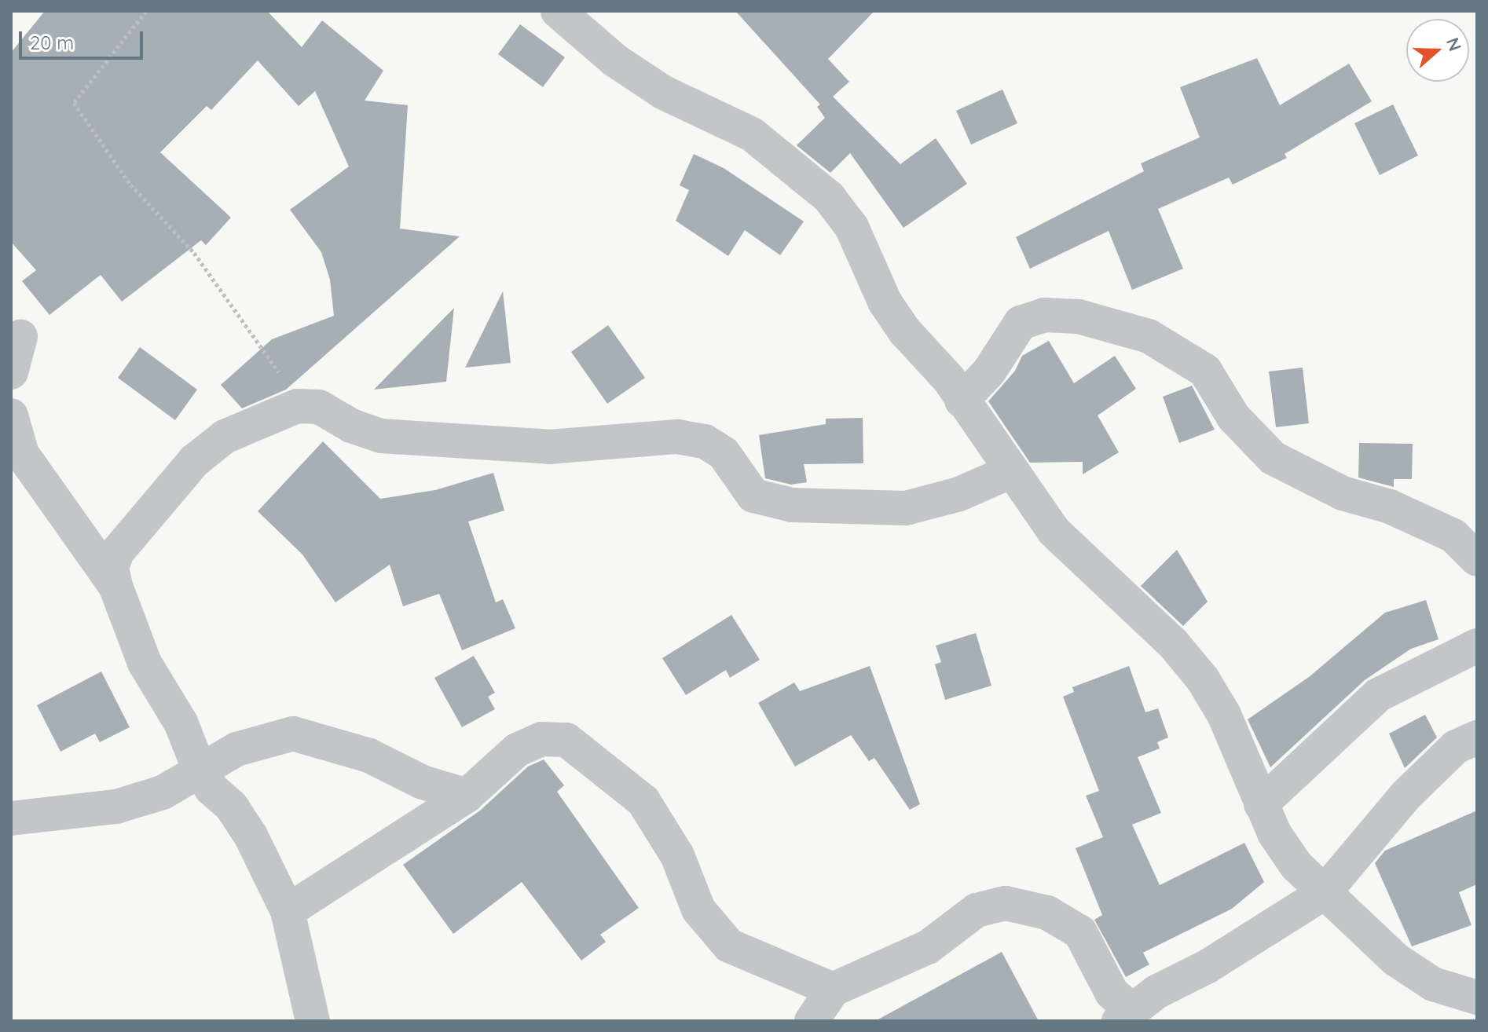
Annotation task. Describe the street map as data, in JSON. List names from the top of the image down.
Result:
{
  "scale_bar": "20 m",
  "north": "right"
}
